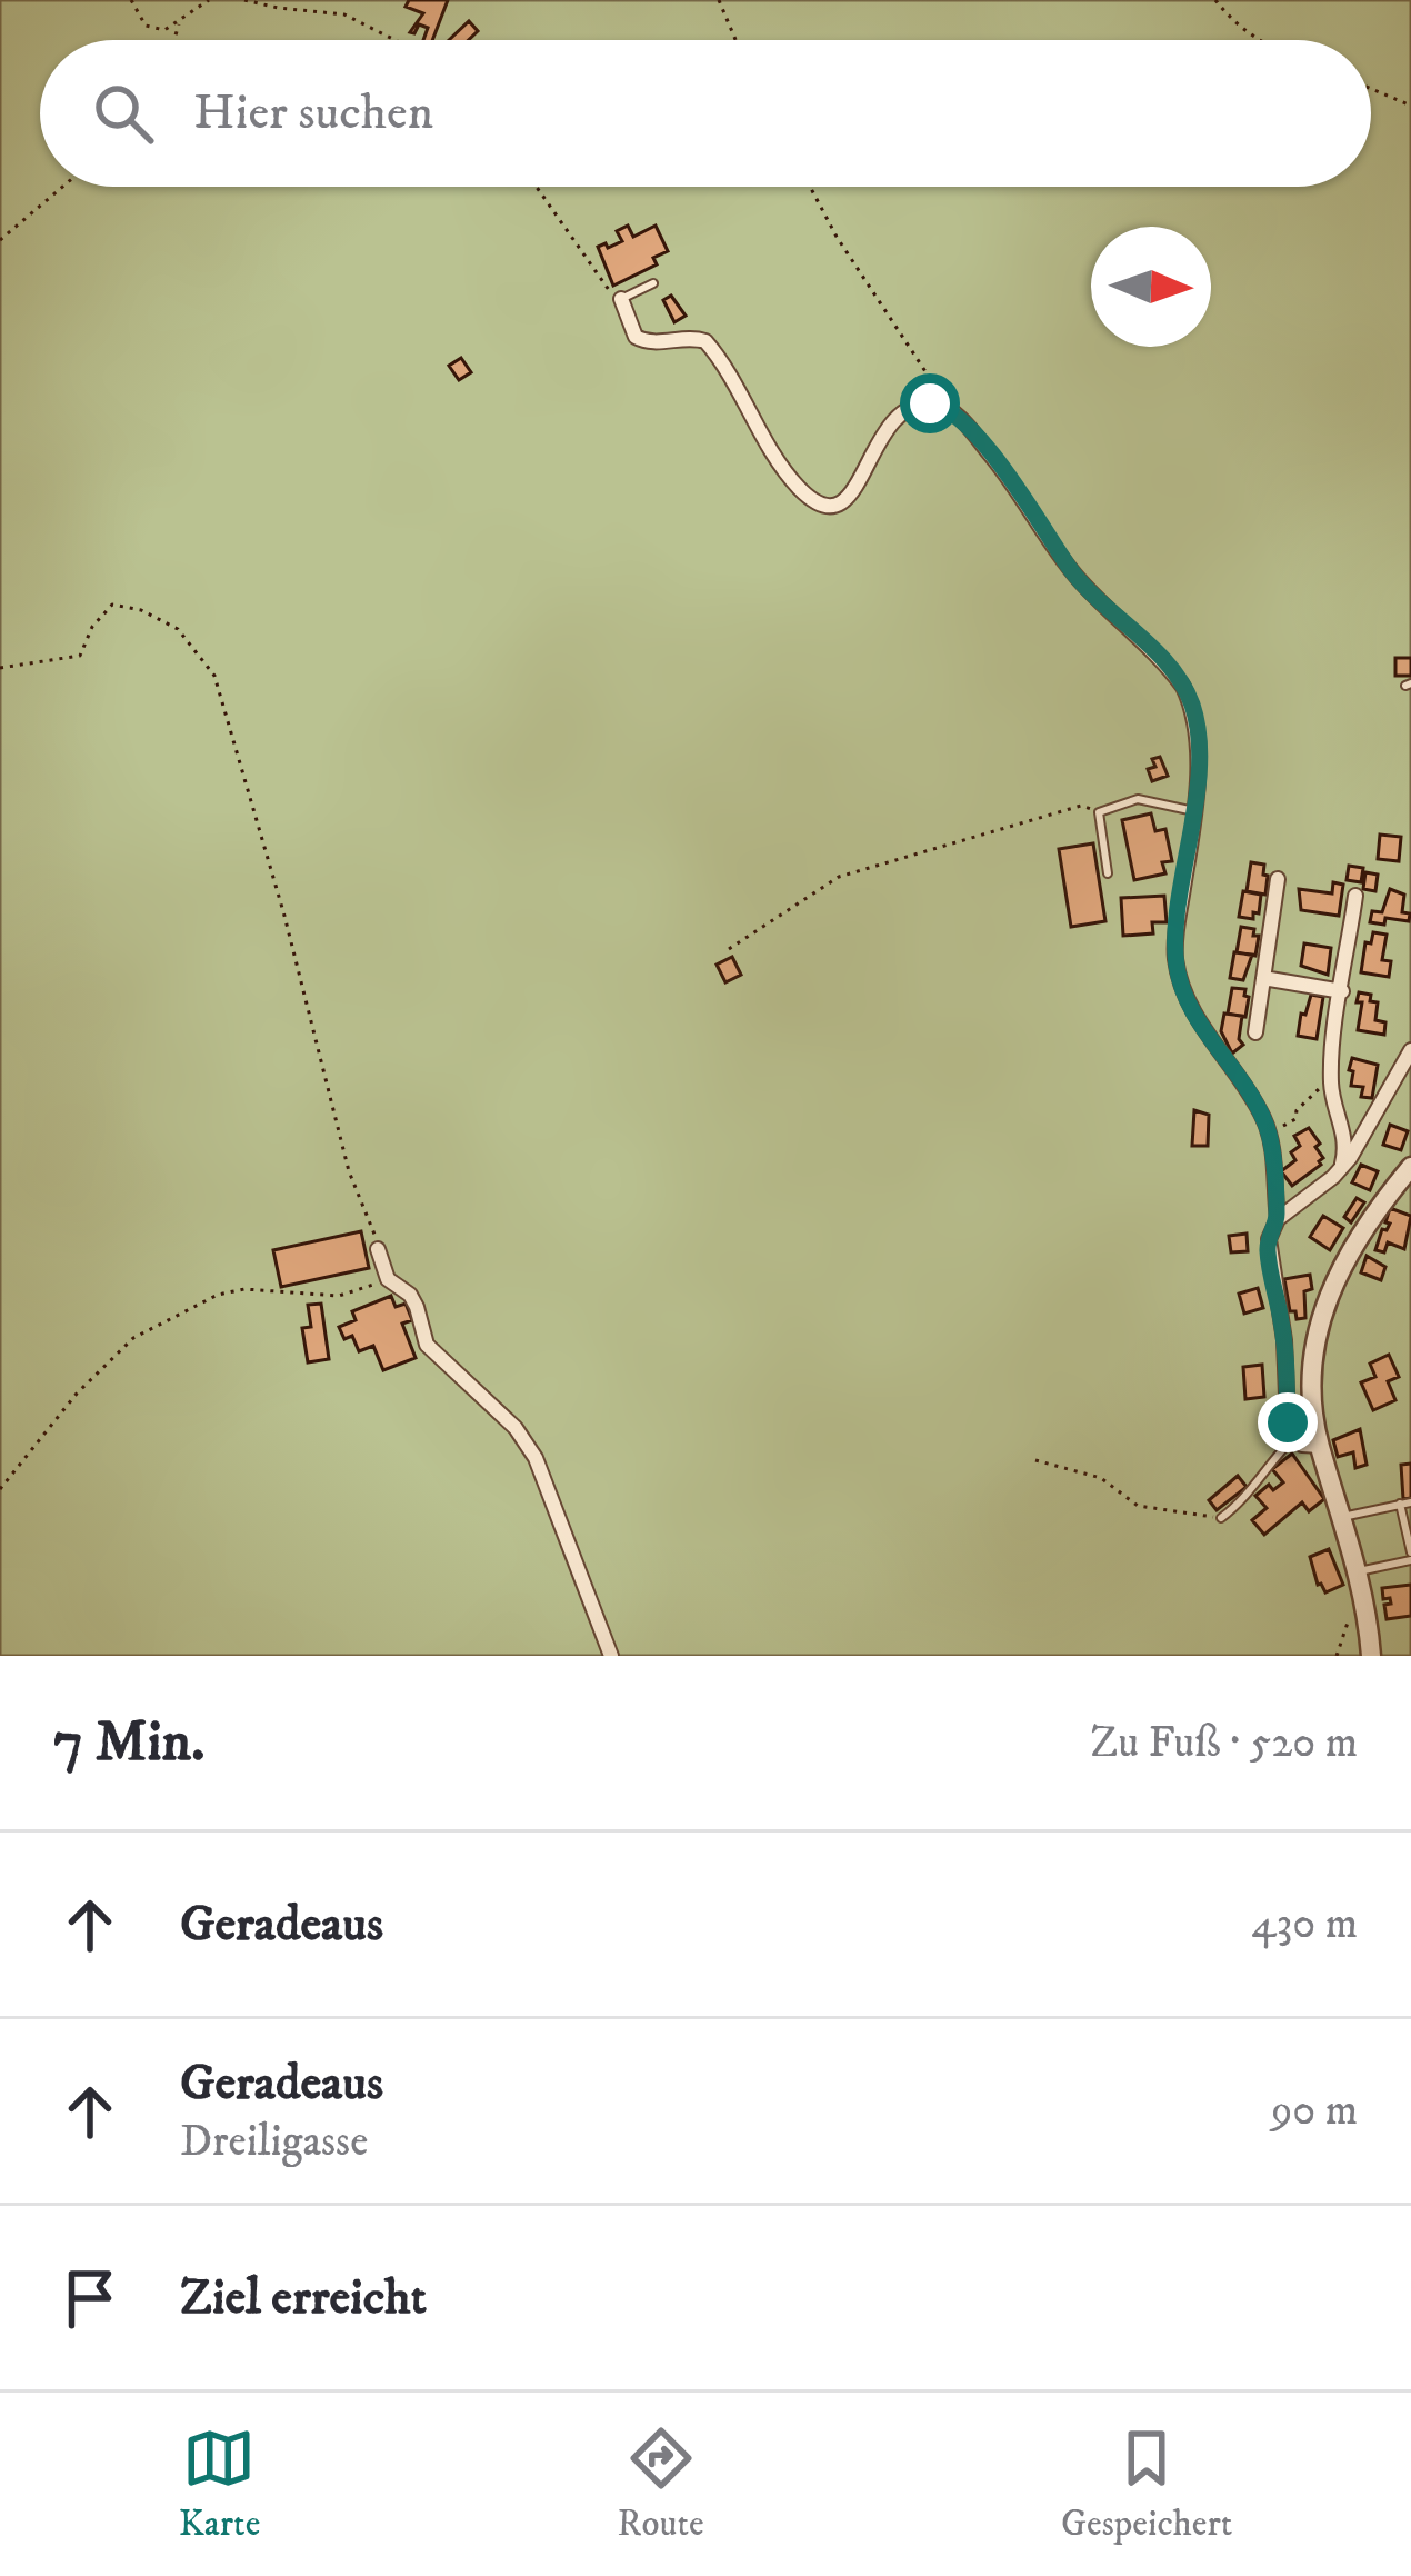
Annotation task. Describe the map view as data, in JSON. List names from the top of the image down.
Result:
{
  "north": "right",
  "page": {
    "search": "Hier suchen",
    "heading": ["7 Min.", "Zu Fuß · 520 m"],
    "list": [
      ["Geradeaus", "430 m"],
      ["Geradeaus", "Dreiligasse", "90 m"],
      "Ziel erreicht"
    ],
    "nav": ["Karte", "Route", "Gespeichert"]
  }
}
